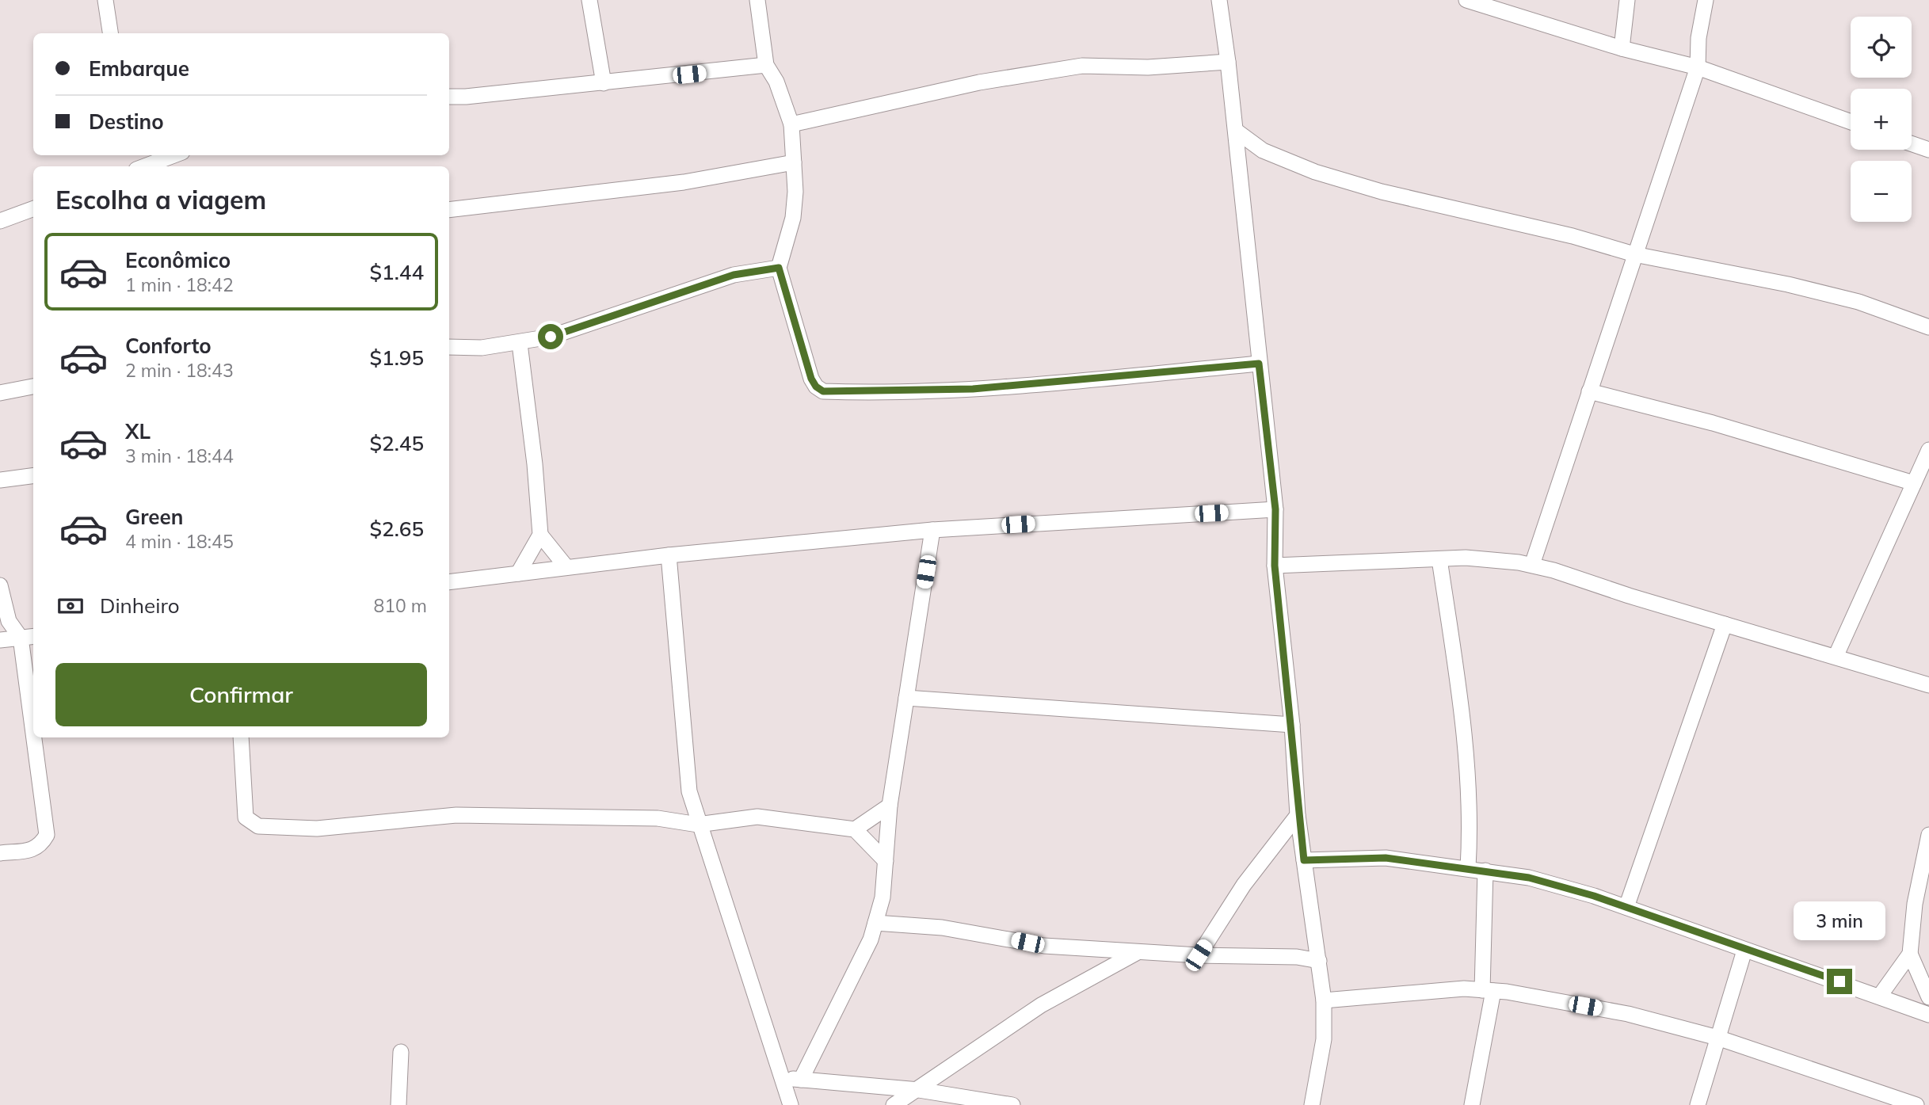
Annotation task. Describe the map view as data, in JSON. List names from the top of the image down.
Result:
{
  "page": {
    "map_buttons": ["+", "−"],
    "banner": ["Embarque", "Destino"],
    "heading": "Escolha a viagem",
    "list": [
      {
        "name": "Econômico",
        "note": "1 min · 18:42",
        "value": "$1.44"
      },
      {
        "name": "Conforto",
        "note": "2 min · 18:43",
        "value": "$1.95"
      },
      {
        "name": "XL",
        "note": "3 min · 18:44",
        "value": "$2.45"
      },
      {
        "name": "Green",
        "note": "4 min · 18:45",
        "value": "$2.65"
      }
    ],
    "pay": ["Dinheiro", "810 m"],
    "buttons": "Confirmar",
    "bubble": "3 min"
  }
}
